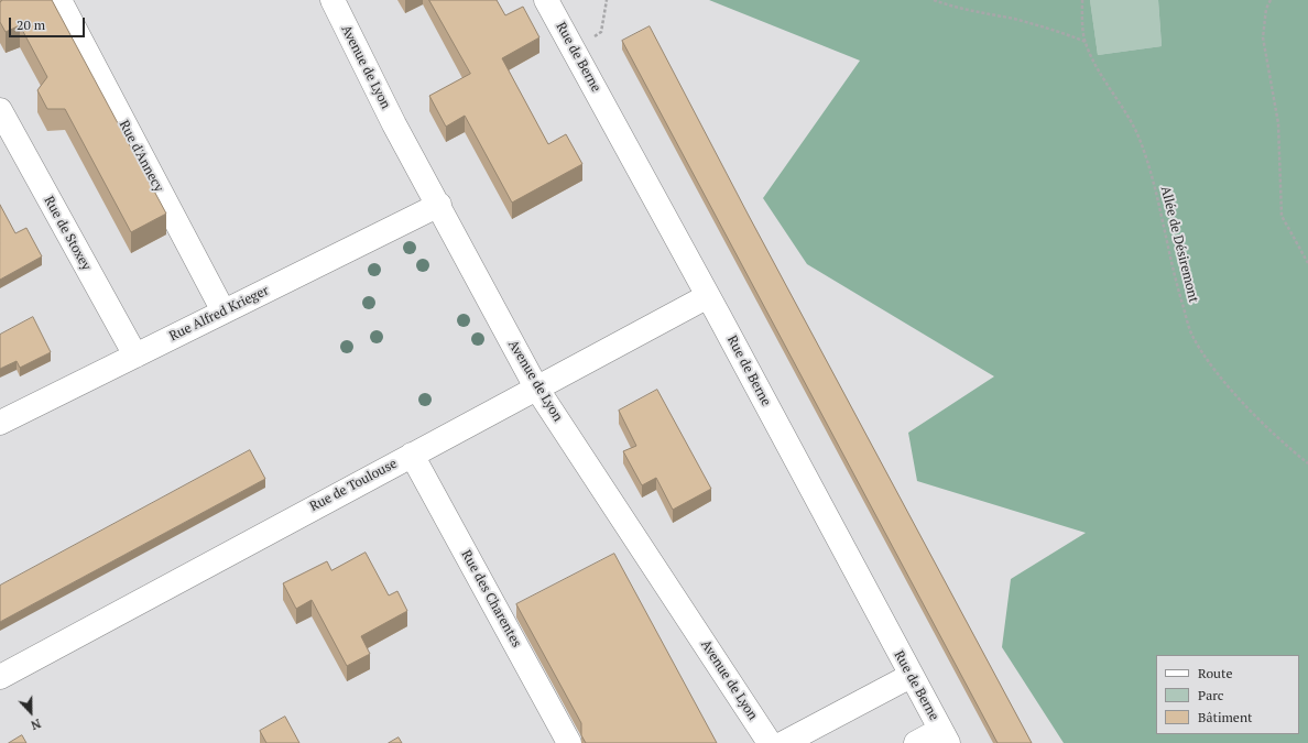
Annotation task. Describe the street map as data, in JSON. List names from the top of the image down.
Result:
{
  "streets": {
    "street": [
      "Rue de Berne",
      "Avenue de Lyon",
      "Rue d'Annecy",
      "Rue de Stoxey",
      "Rue Alfred Krieger",
      "Rue de Toulouse",
      "Rue des Charentes"
    ],
    "path": ["Allée de Désiremont"]
  },
  "crossings": [
    ["Rue de Berne", "Rue de Toulouse"],
    ["Avenue de Lyon", "Rue Alfred Krieger"],
    ["Avenue de Lyon", "Rue de Toulouse"],
    ["Rue d'Annecy", "Rue Alfred Krieger"],
    ["Rue de Stoxey", "Rue Alfred Krieger"],
    ["Rue de Toulouse", "Rue des Charentes"]
  ],
  "legend": ["Route", "Parc", "Bâtiment"],
  "scale_bar": "20 m",
  "north": "bottom"
}
